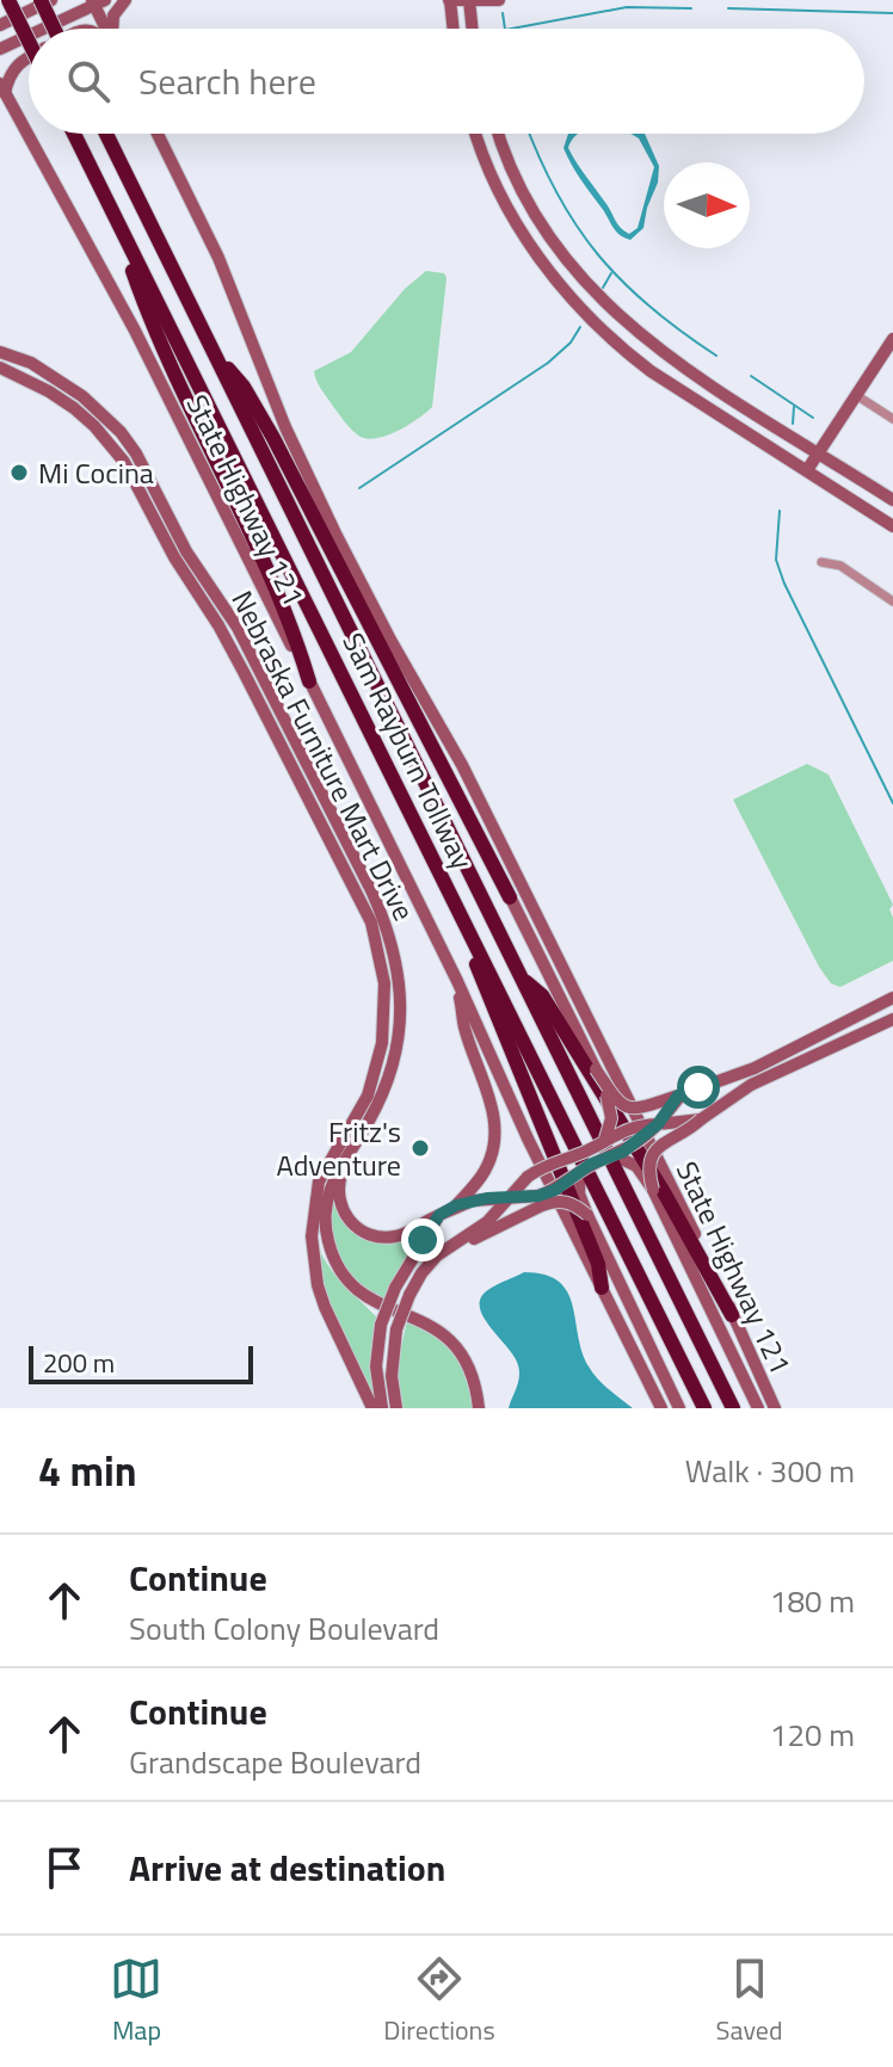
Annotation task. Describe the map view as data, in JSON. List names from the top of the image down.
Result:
{
  "streets": {
    "highway": ["Sam Rayburn Tollway"],
    "main road": ["State Highway 121", "Nebraska Furniture Mart Drive"]
  },
  "places": ["Mi Cocina", "Fritz's Adventure"],
  "scale_bar": "200 m",
  "north": "right",
  "page": {
    "search": "Search here",
    "scale": "200 m",
    "heading": ["4 min", "Walk · 300 m"],
    "list": [
      ["Continue", "South Colony Boulevard", "180 m"],
      ["Continue", "Grandscape Boulevard", "120 m"],
      "Arrive at destination"
    ],
    "nav": ["Map", "Directions", "Saved"]
  }
}
